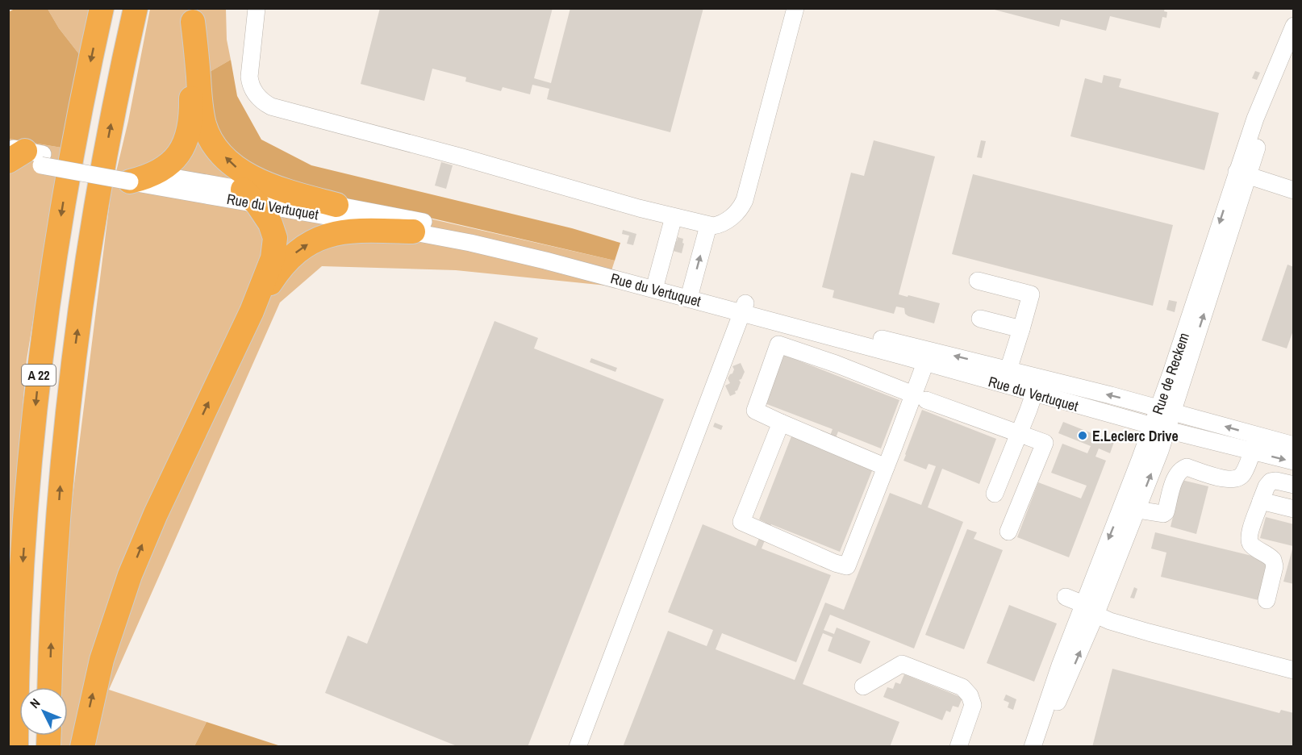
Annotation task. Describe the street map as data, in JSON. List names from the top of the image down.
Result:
{
  "streets": {
    "highway": ["A 22"],
    "street": ["Rue du Vertuquet", "Rue de Reckem"]
  },
  "crossings": [
    ["Rue du Vertuquet", "Rue de Reckem"]
  ],
  "places": ["E.Leclerc Drive"],
  "north": "top left"
}
